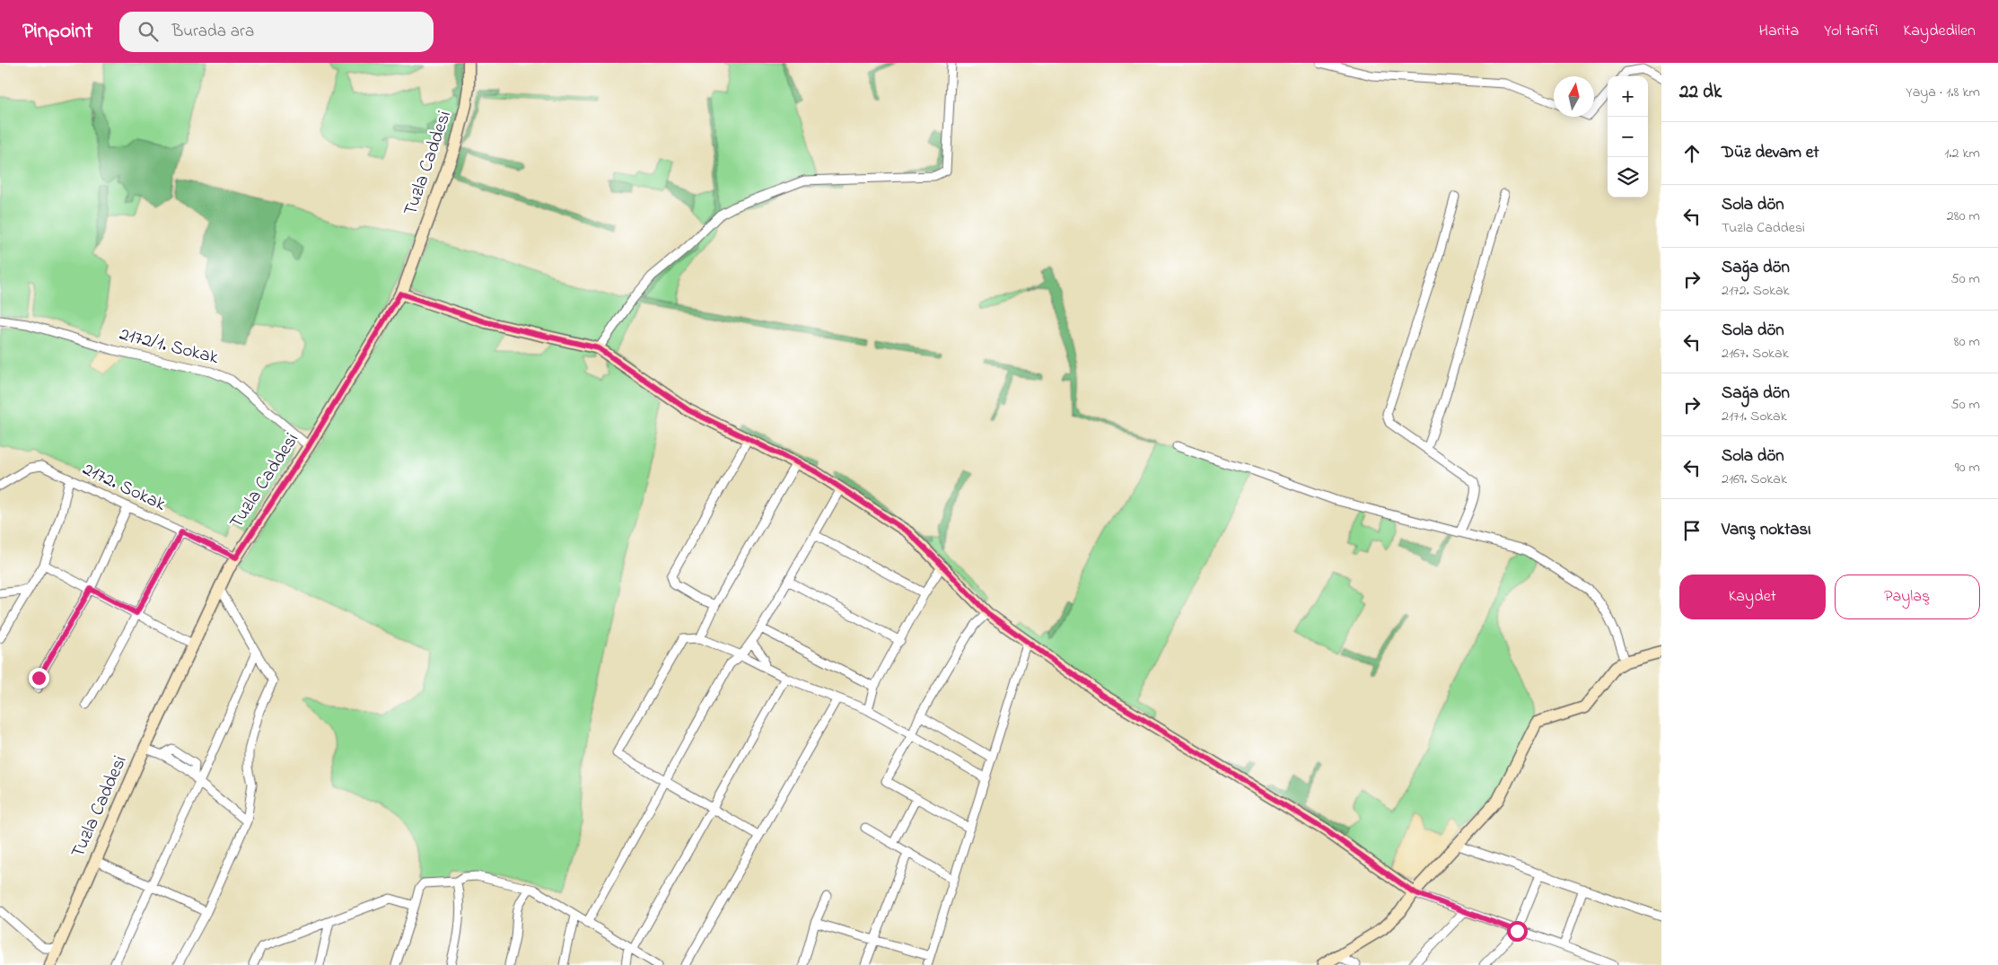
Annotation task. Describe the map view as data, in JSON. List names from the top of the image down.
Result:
{
  "streets": {
    "street": ["Tuzla Caddesi", "2172/1. Sokak", "2172. Sokak"]
  },
  "crossings": [
    ["Tuzla Caddesi", "2172/1. Sokak"],
    ["Tuzla Caddesi", "2172. Sokak"]
  ],
  "north": "top",
  "page": {
    "header": "Pinpoint",
    "search": "Burada ara",
    "nav": ["Harita", "Yol tarifi", "Kaydedilen"],
    "heading": ["22 dk", "Yaya · 1.8 km"],
    "map_buttons": ["+", "−"],
    "list": [
      ["Düz devam et", "1.2 km"],
      ["Sola dön", "Tuzla Caddesi", "280 m"],
      ["Sağa dön", "2172. Sokak", "50 m"],
      ["Sola dön", "2167. Sokak", "80 m"],
      ["Sağa dön", "2171. Sokak", "50 m"],
      ["Sola dön", "2169. Sokak", "90 m"],
      "Varış noktası"
    ],
    "buttons": ["Kaydet", "Paylaş"]
  }
}
